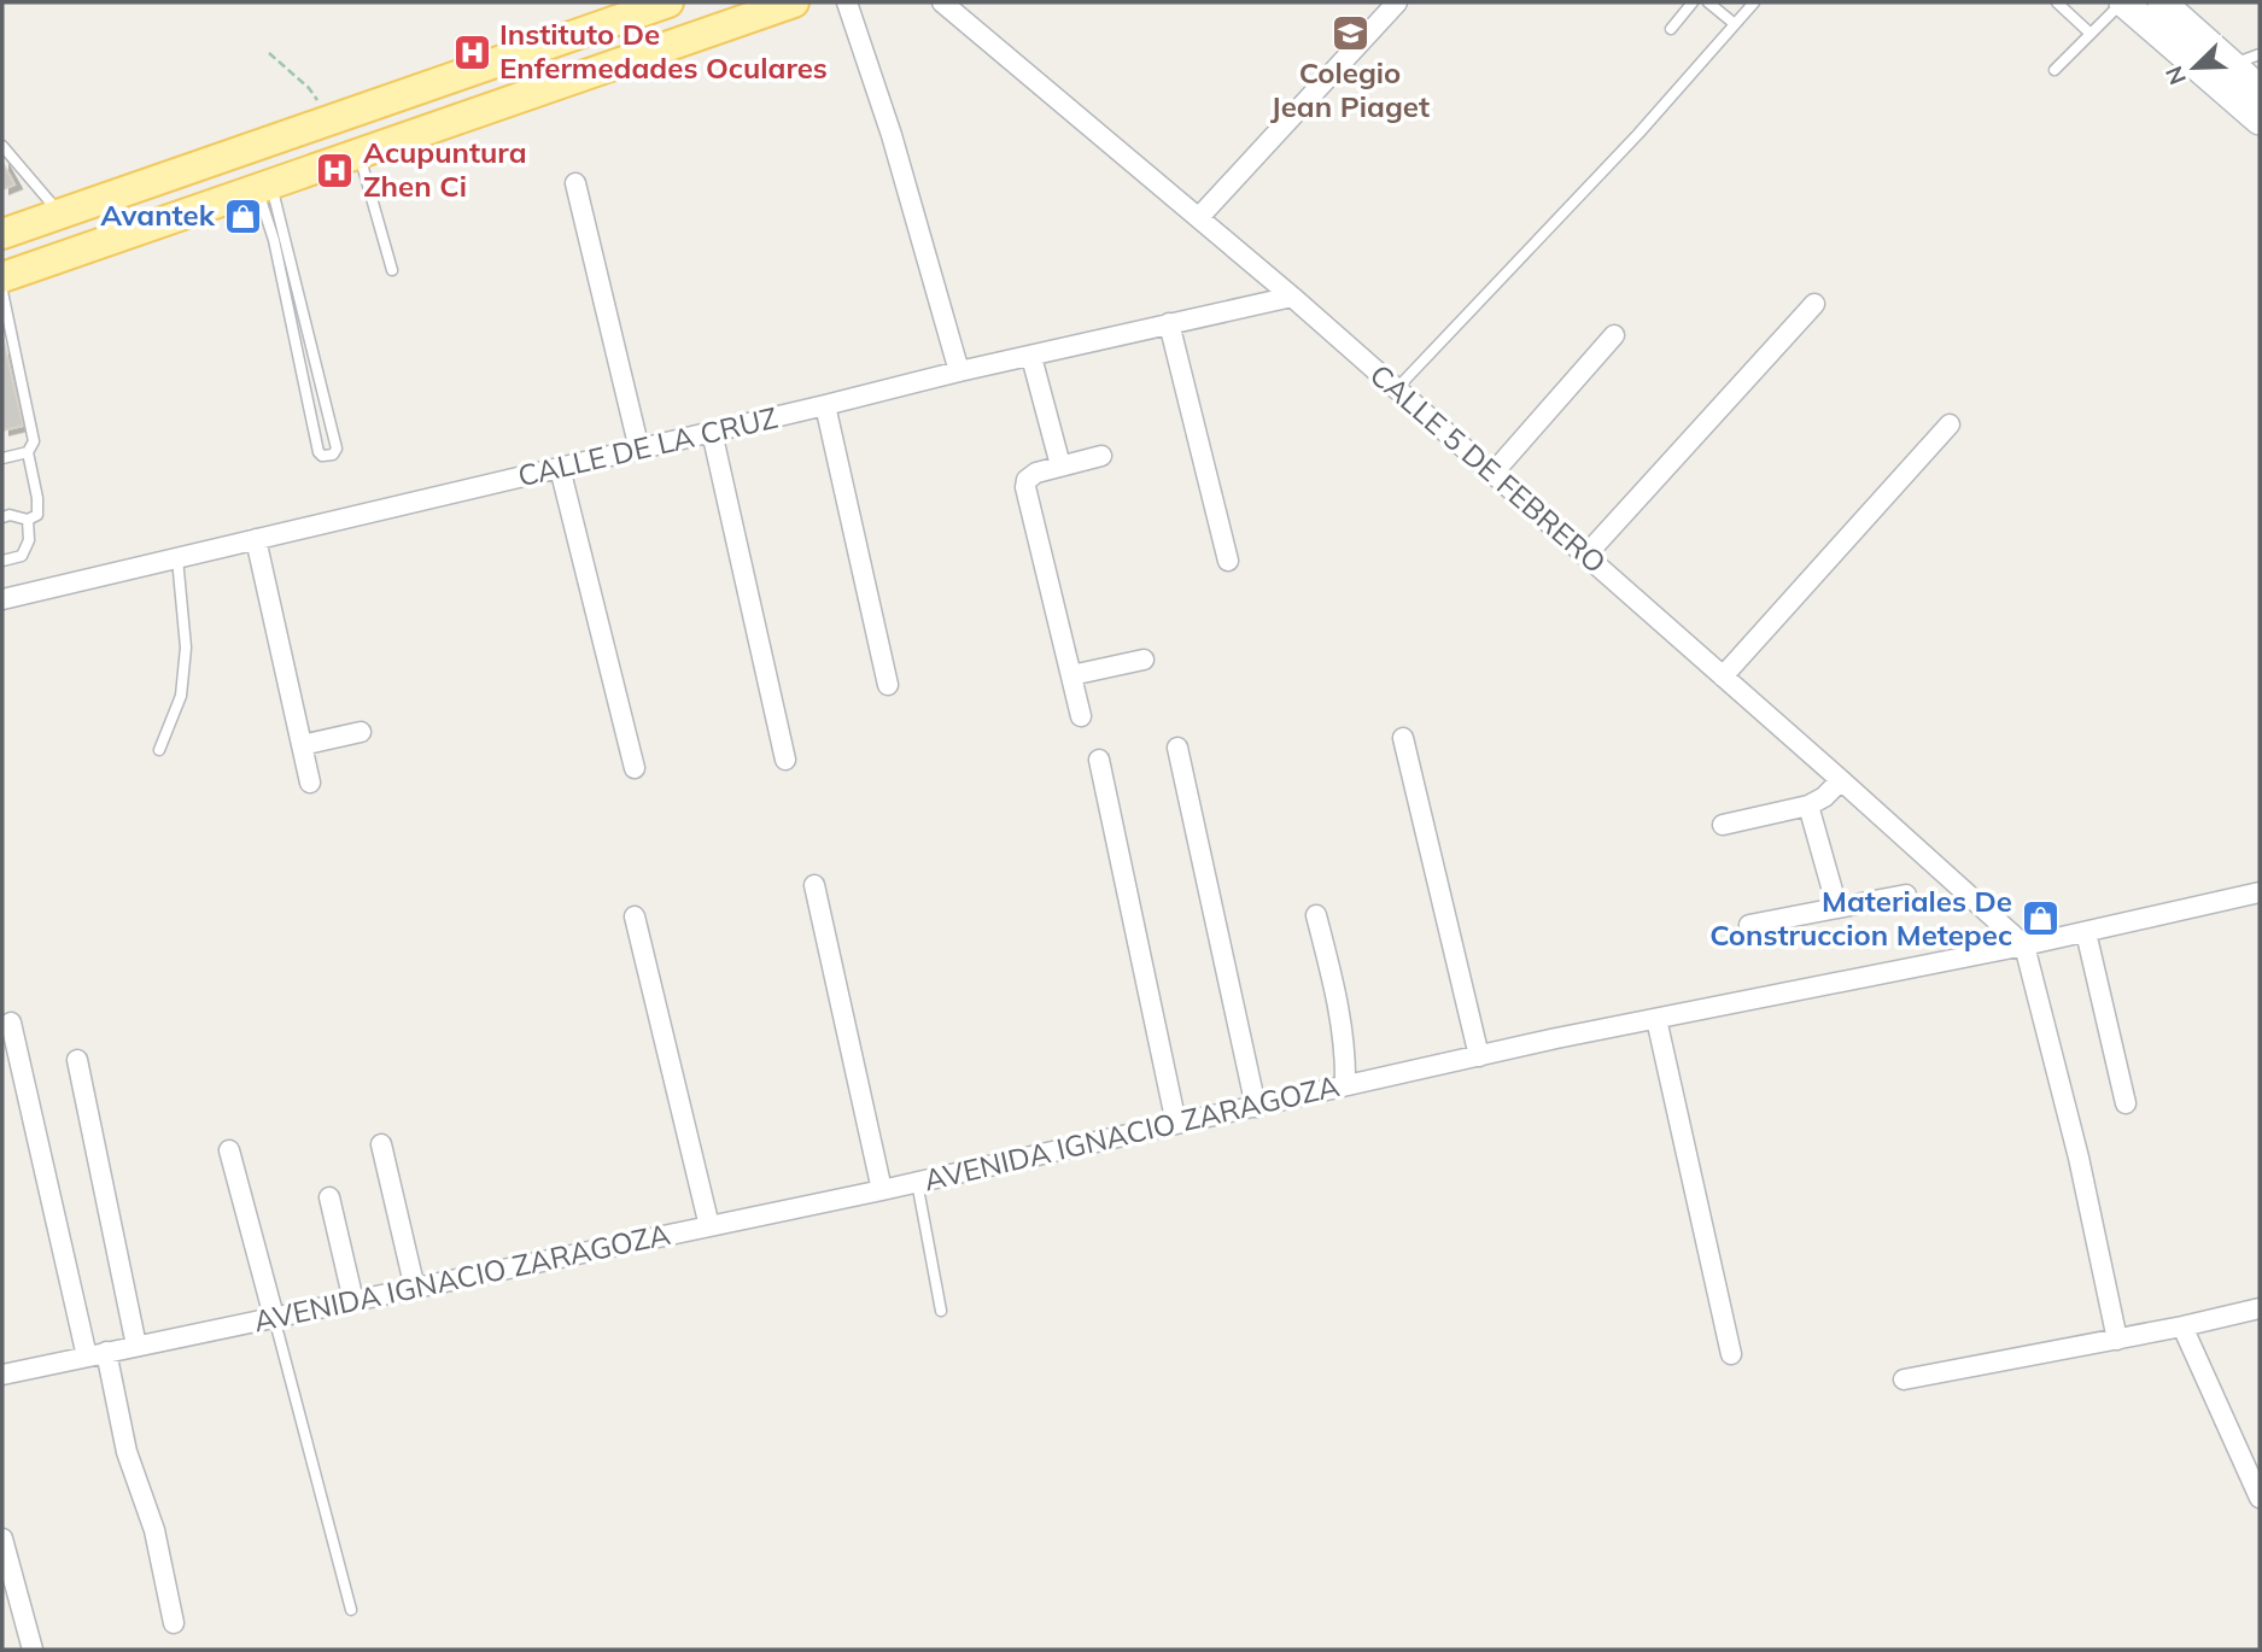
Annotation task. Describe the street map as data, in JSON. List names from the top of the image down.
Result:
{
  "streets": {
    "street": ["CALLE DE LA CRUZ", "CALLE 5 DE FEBRERO", "AVENIDA IGNACIO ZARAGOZA"]
  },
  "crossings": [
    ["CALLE DE LA CRUZ", "CALLE 5 DE FEBRERO"],
    ["CALLE 5 DE FEBRERO", "AVENIDA IGNACIO ZARAGOZA"]
  ],
  "places": {
    "school or university": ["Colegio Jean Piaget"],
    "hospital": ["Instituto De Enfermedades Oculares", "Acupuntura Zhen Ci"],
    "shop": ["Avantek", "Materiales De Construccion Metepec"]
  },
  "north": "bottom left"
}
